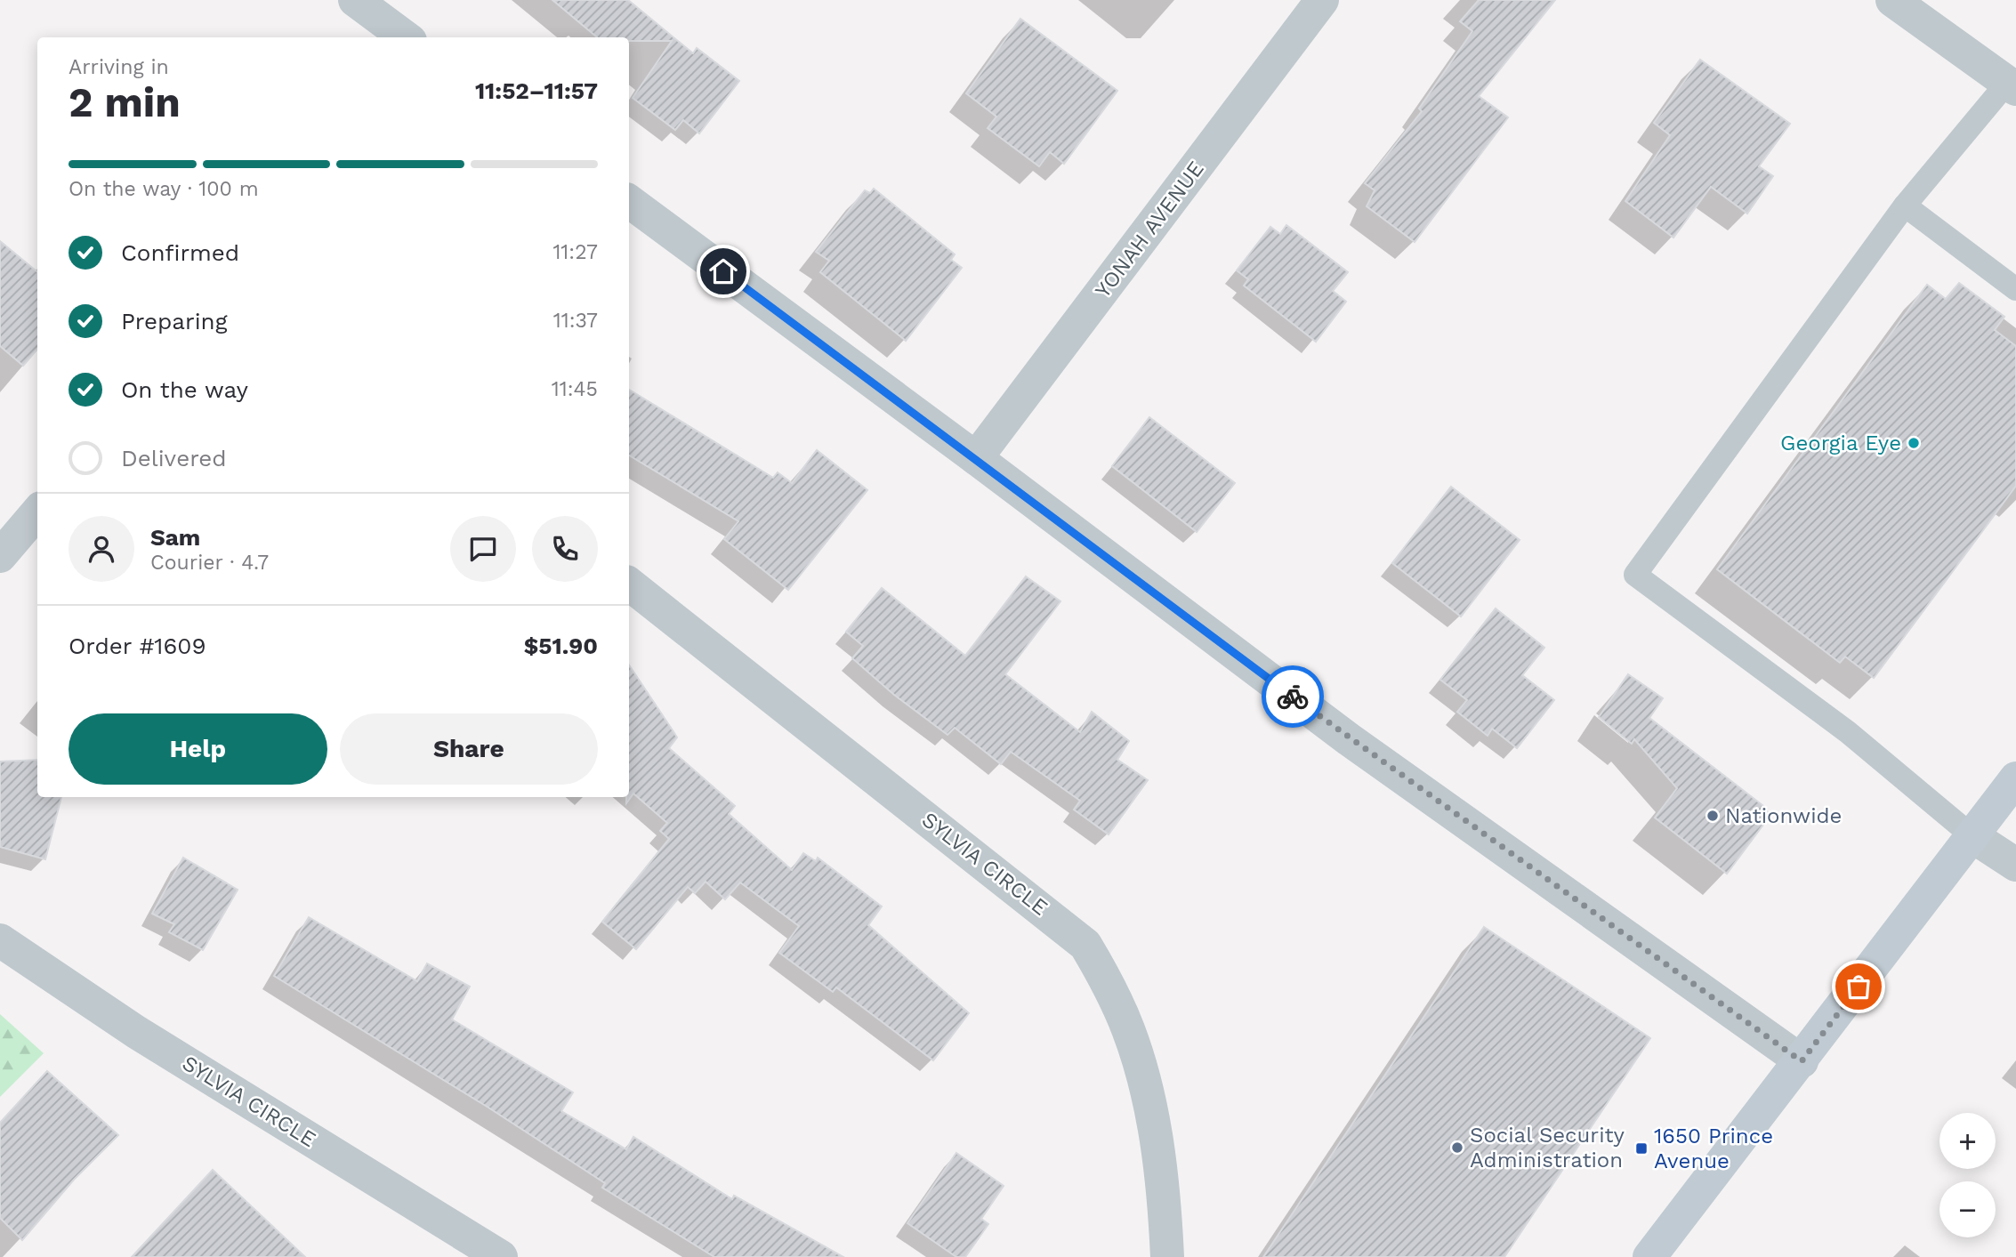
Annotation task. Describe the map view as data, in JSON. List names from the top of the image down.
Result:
{
  "streets": {
    "street": ["YONAH AVENUE", "SYLVIA CIRCLE"]
  },
  "places": {
    "other": ["Georgia Eye", "Nationwide", "Social Security Administration"],
    "transit": ["1650 Prince Avenue"]
  },
  "page": {
    "heading": ["2 min", "Arriving in", "11:52–11:57"],
    "panel": [
      "Sam",
      "Courier · 4.7",
      "Order #1609",
      "$51.90"
    ],
    "bar": "On the way · 100 m",
    "list": [
      ["Confirmed", "11:27"],
      ["Preparing", "11:37"],
      ["On the way", "11:45"],
      "Delivered"
    ],
    "buttons": ["Help", "Share"],
    "map_buttons": ["+", "−"]
  }
}
